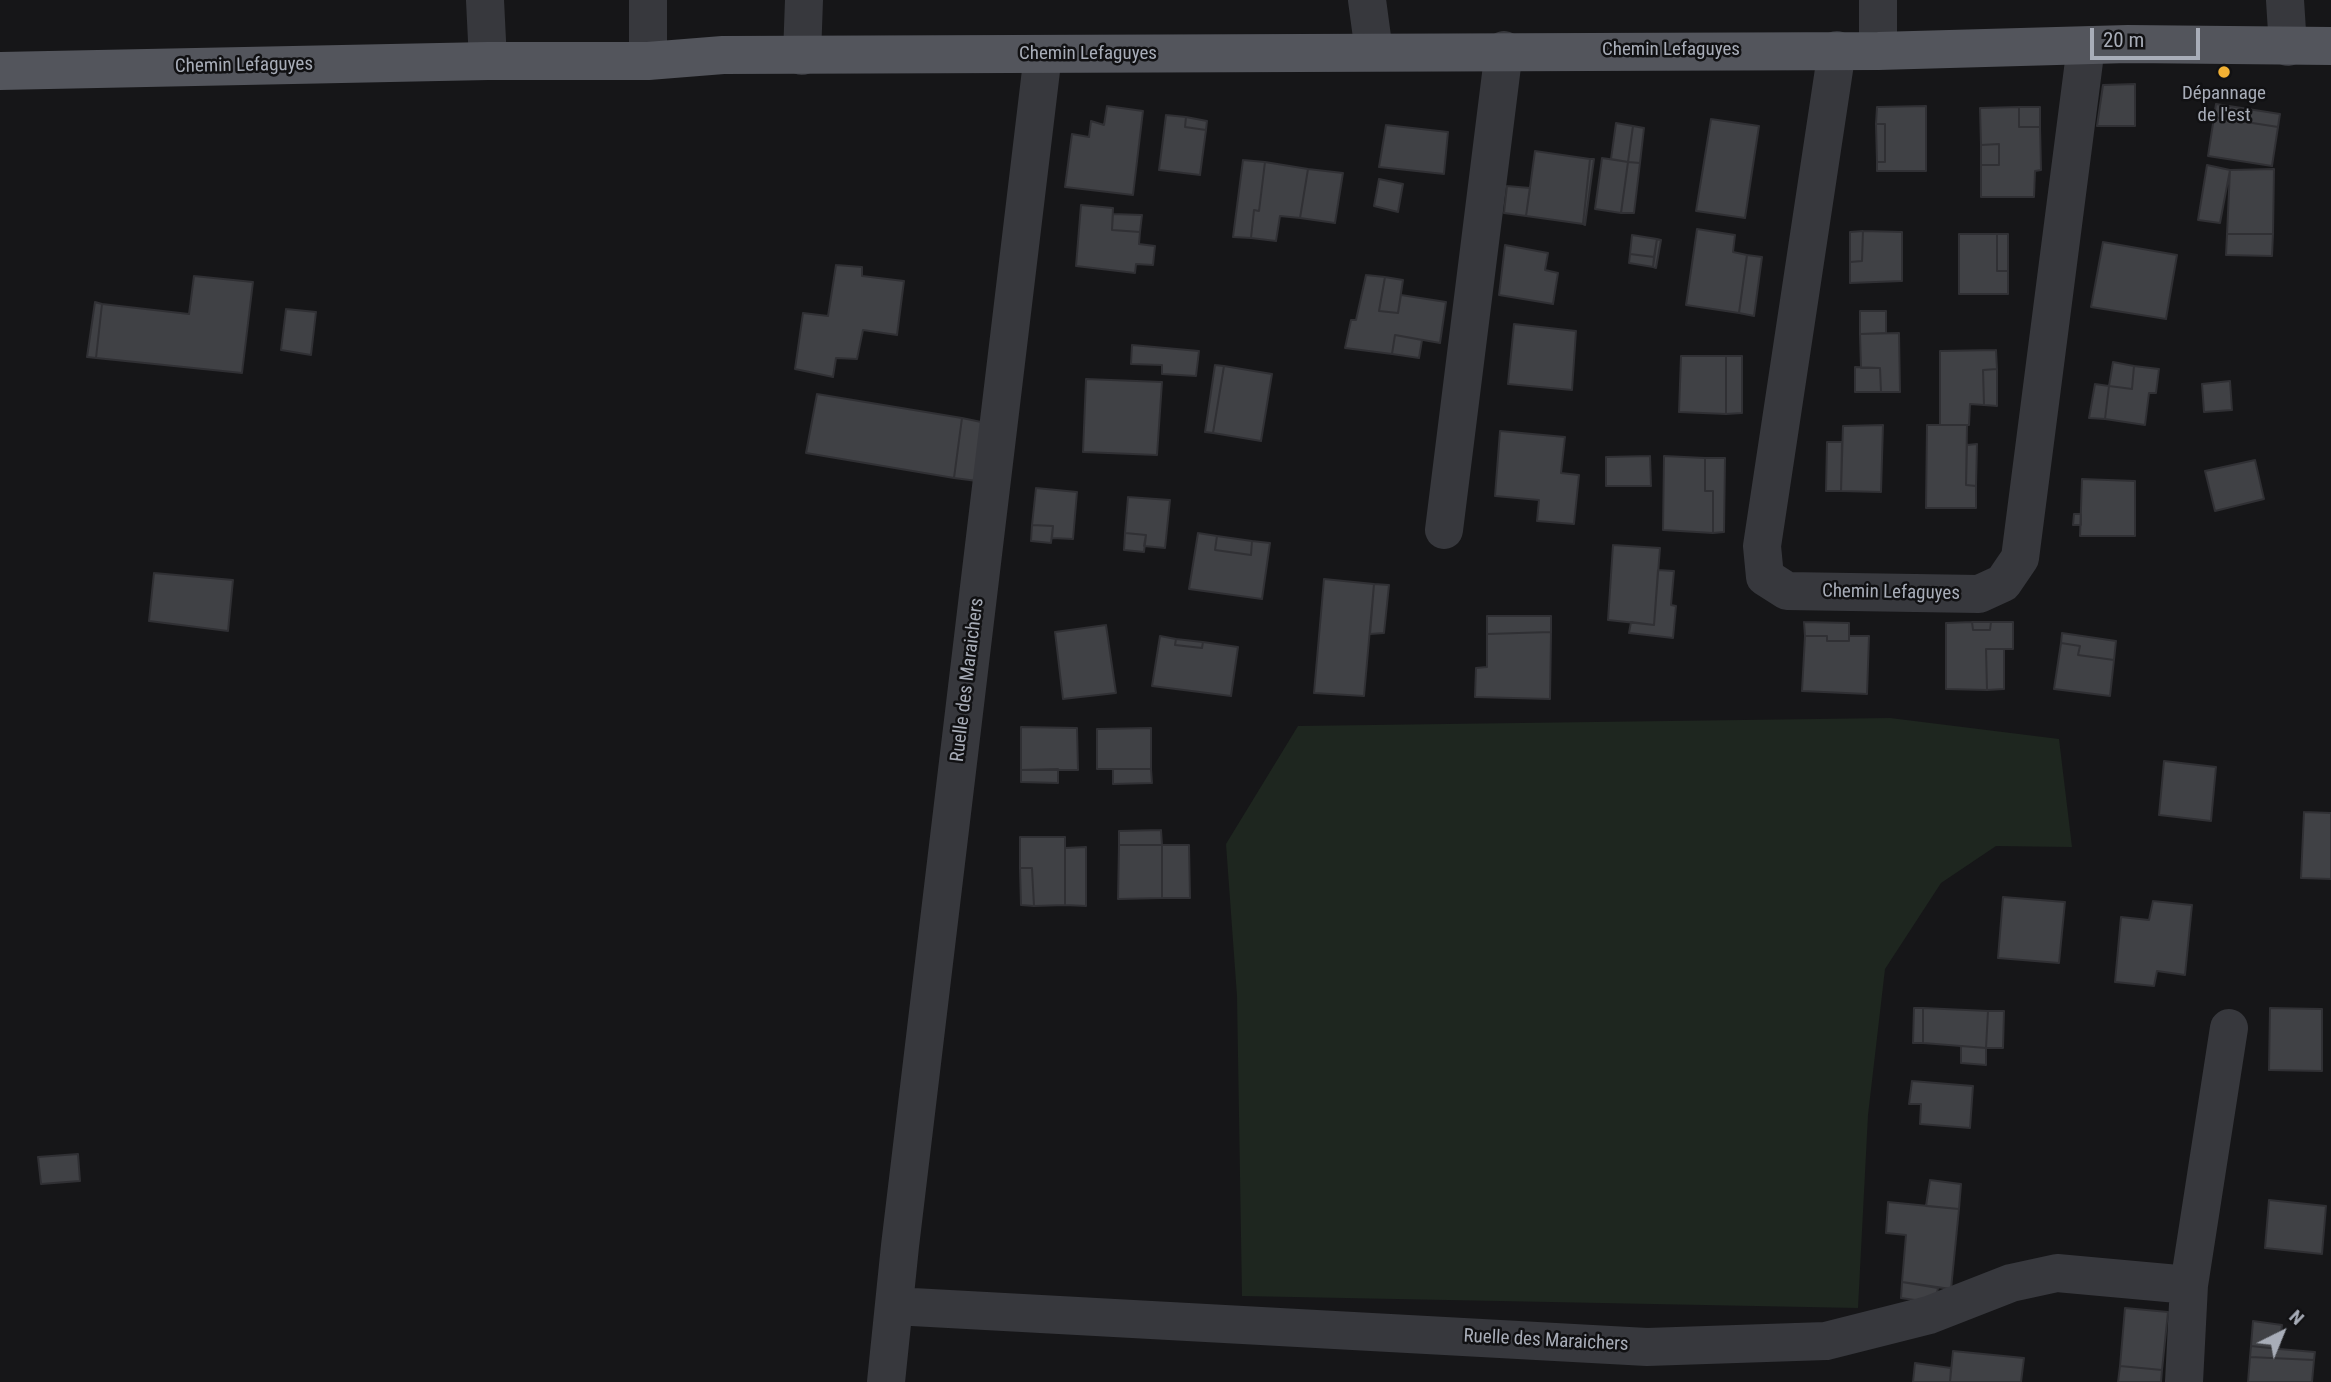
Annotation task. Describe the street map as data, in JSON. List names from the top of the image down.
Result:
{
  "streets": {
    "main road": ["Chemin Lefaguyes"],
    "street": ["Ruelle des Maraichers"]
  },
  "crossings": [
    ["Chemin Lefaguyes", "Ruelle des Maraichers"]
  ],
  "places": ["Dépannage de l'est"],
  "scale_bar": "20 m",
  "north": "top right"
}
